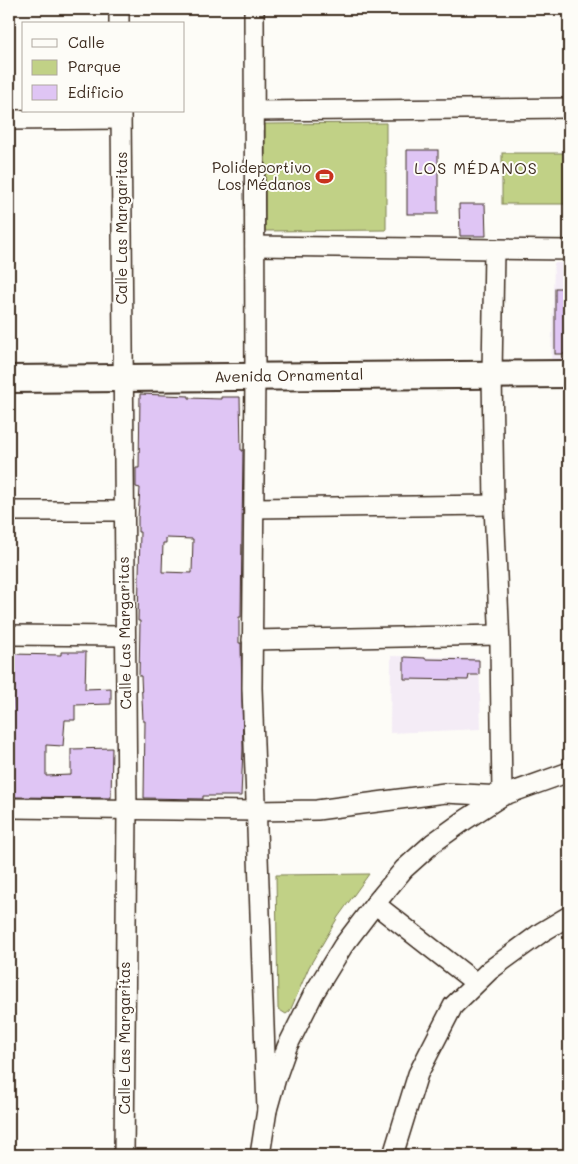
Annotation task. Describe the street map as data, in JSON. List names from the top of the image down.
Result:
{
  "streets": {
    "street": ["Calle Las Margaritas", "Avenida Ornamental"]
  },
  "crossings": [
    ["Calle Las Margaritas", "Avenida Ornamental"]
  ],
  "districts": ["LOS MÉDANOS"],
  "places": {
    "sports": ["Polideportivo Los Médanos"]
  },
  "legend": ["Calle", "Parque", "Edificio"]
}
